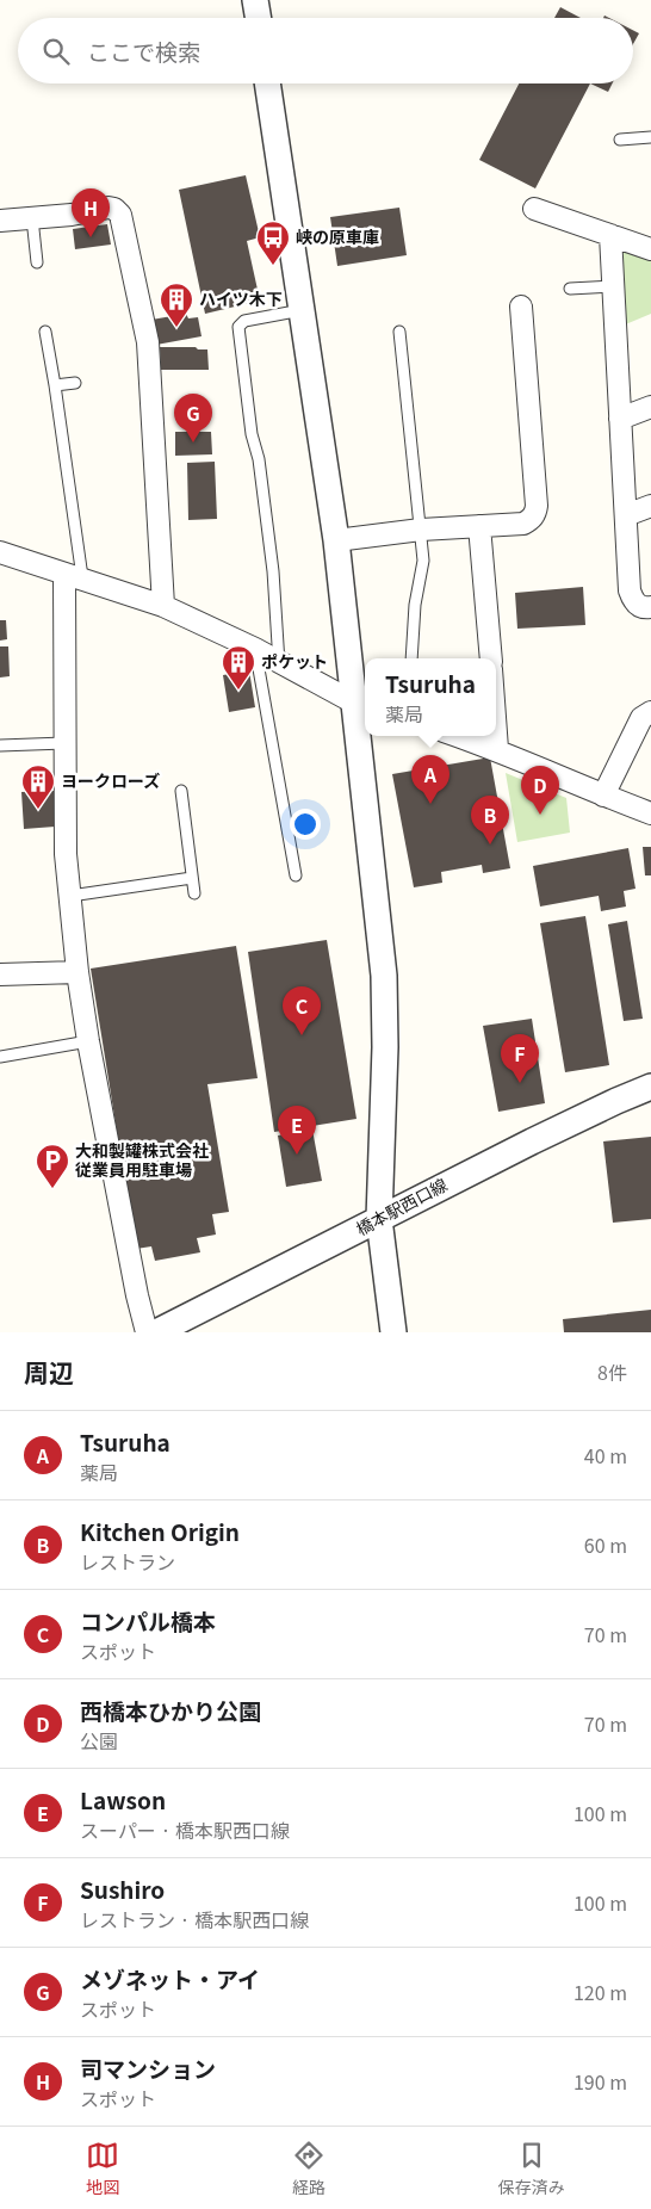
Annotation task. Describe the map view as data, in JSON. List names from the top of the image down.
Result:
{
  "streets": {
    "street": ["橋本駅西口線"]
  },
  "places": {
    "bus stop": ["峡の原車庫"],
    "building": ["ハイツ木下", "ポケット", "ヨークローズ"],
    "parking": ["大和製罐株式会社 従業員用駐車場"]
  },
  "page": {
    "search": "ここで検索",
    "pins": [
      "H",
      "G",
      "A",
      "D",
      "B",
      "C",
      "F",
      "E"
    ],
    "popup": ["Tsuruha", "薬局"],
    "heading": ["周辺", "8件"],
    "list": [
      {
        "mark": "A",
        "name": "Tsuruha",
        "note": "薬局",
        "value": "40 m"
      },
      {
        "mark": "B",
        "name": "Kitchen Origin",
        "note": "レストラン",
        "value": "60 m"
      },
      {
        "mark": "C",
        "name": "コンパル橋本",
        "note": "スポット",
        "value": "70 m"
      },
      {
        "mark": "D",
        "name": "西橋本ひかり公園",
        "note": "公園",
        "value": "70 m"
      },
      {
        "mark": "E",
        "name": "Lawson",
        "note": "スーパー · 橋本駅西口線",
        "value": "100 m"
      },
      {
        "mark": "F",
        "name": "Sushiro",
        "note": "レストラン · 橋本駅西口線",
        "value": "100 m"
      },
      {
        "mark": "G",
        "name": "メゾネット・アイ",
        "note": "スポット",
        "value": "120 m"
      },
      {
        "mark": "H",
        "name": "司マンション",
        "note": "スポット",
        "value": "190 m"
      }
    ],
    "nav": ["地図", "経路", "保存済み"]
  }
}
